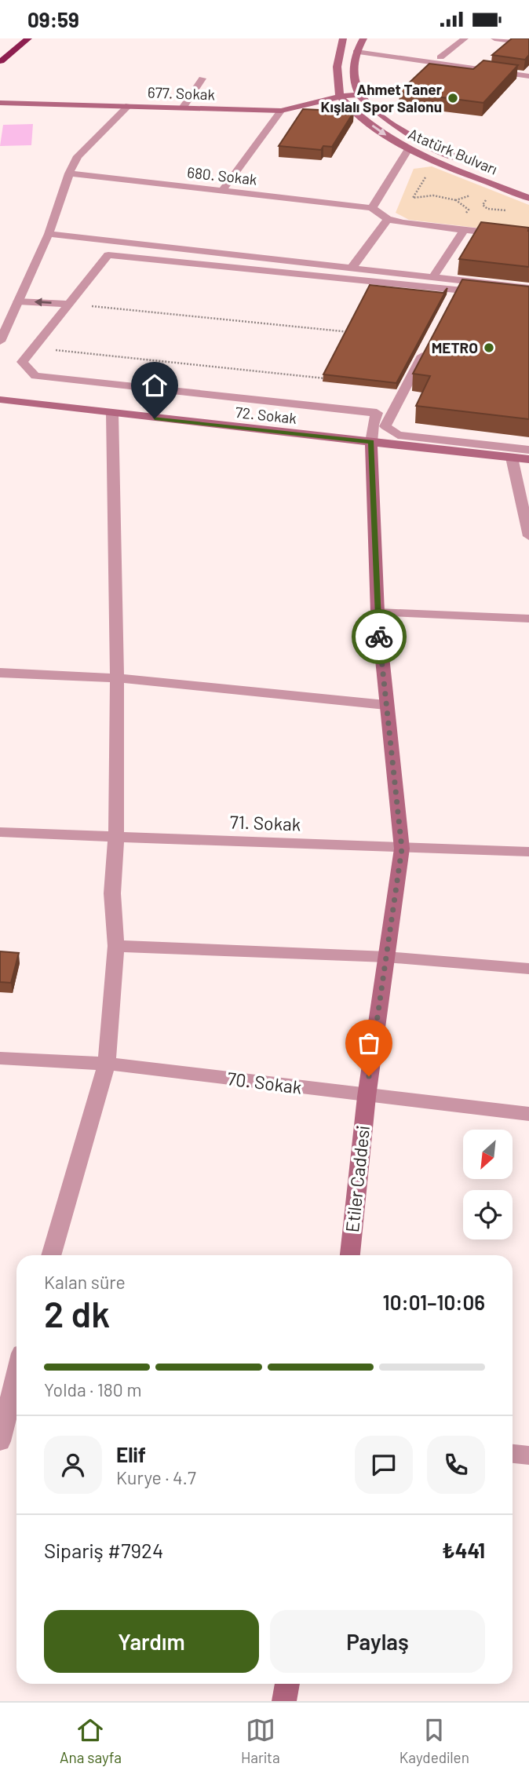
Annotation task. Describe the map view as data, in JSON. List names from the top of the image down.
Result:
{
  "streets": {
    "street": [
      "677. Sokak",
      "Atatürk Bulvarı",
      "680. Sokak",
      "72. Sokak",
      "71. Sokak",
      "70. Sokak",
      "Etiler Caddesi"
    ]
  },
  "crossings": [
    ["677. Sokak", "Atatürk Bulvarı"],
    ["72. Sokak", "Etiler Caddesi"],
    ["71. Sokak", "Etiler Caddesi"],
    ["70. Sokak", "Etiler Caddesi"]
  ],
  "places": ["Ahmet Taner Kışlalı Spor Salonu", "METRO"],
  "north": "bottom left",
  "page": {
    "status": "09:59",
    "heading": ["2 dk", "Kalan süre", "10:01–10:06"],
    "panel": [
      "Elif",
      "Kurye · 4.7",
      "Sipariş #7924",
      "₺441"
    ],
    "bar": "Yolda · 180 m",
    "buttons": ["Yardım", "Paylaş"],
    "tabs": ["Ana sayfa", "Harita", "Kaydedilen"]
  }
}
